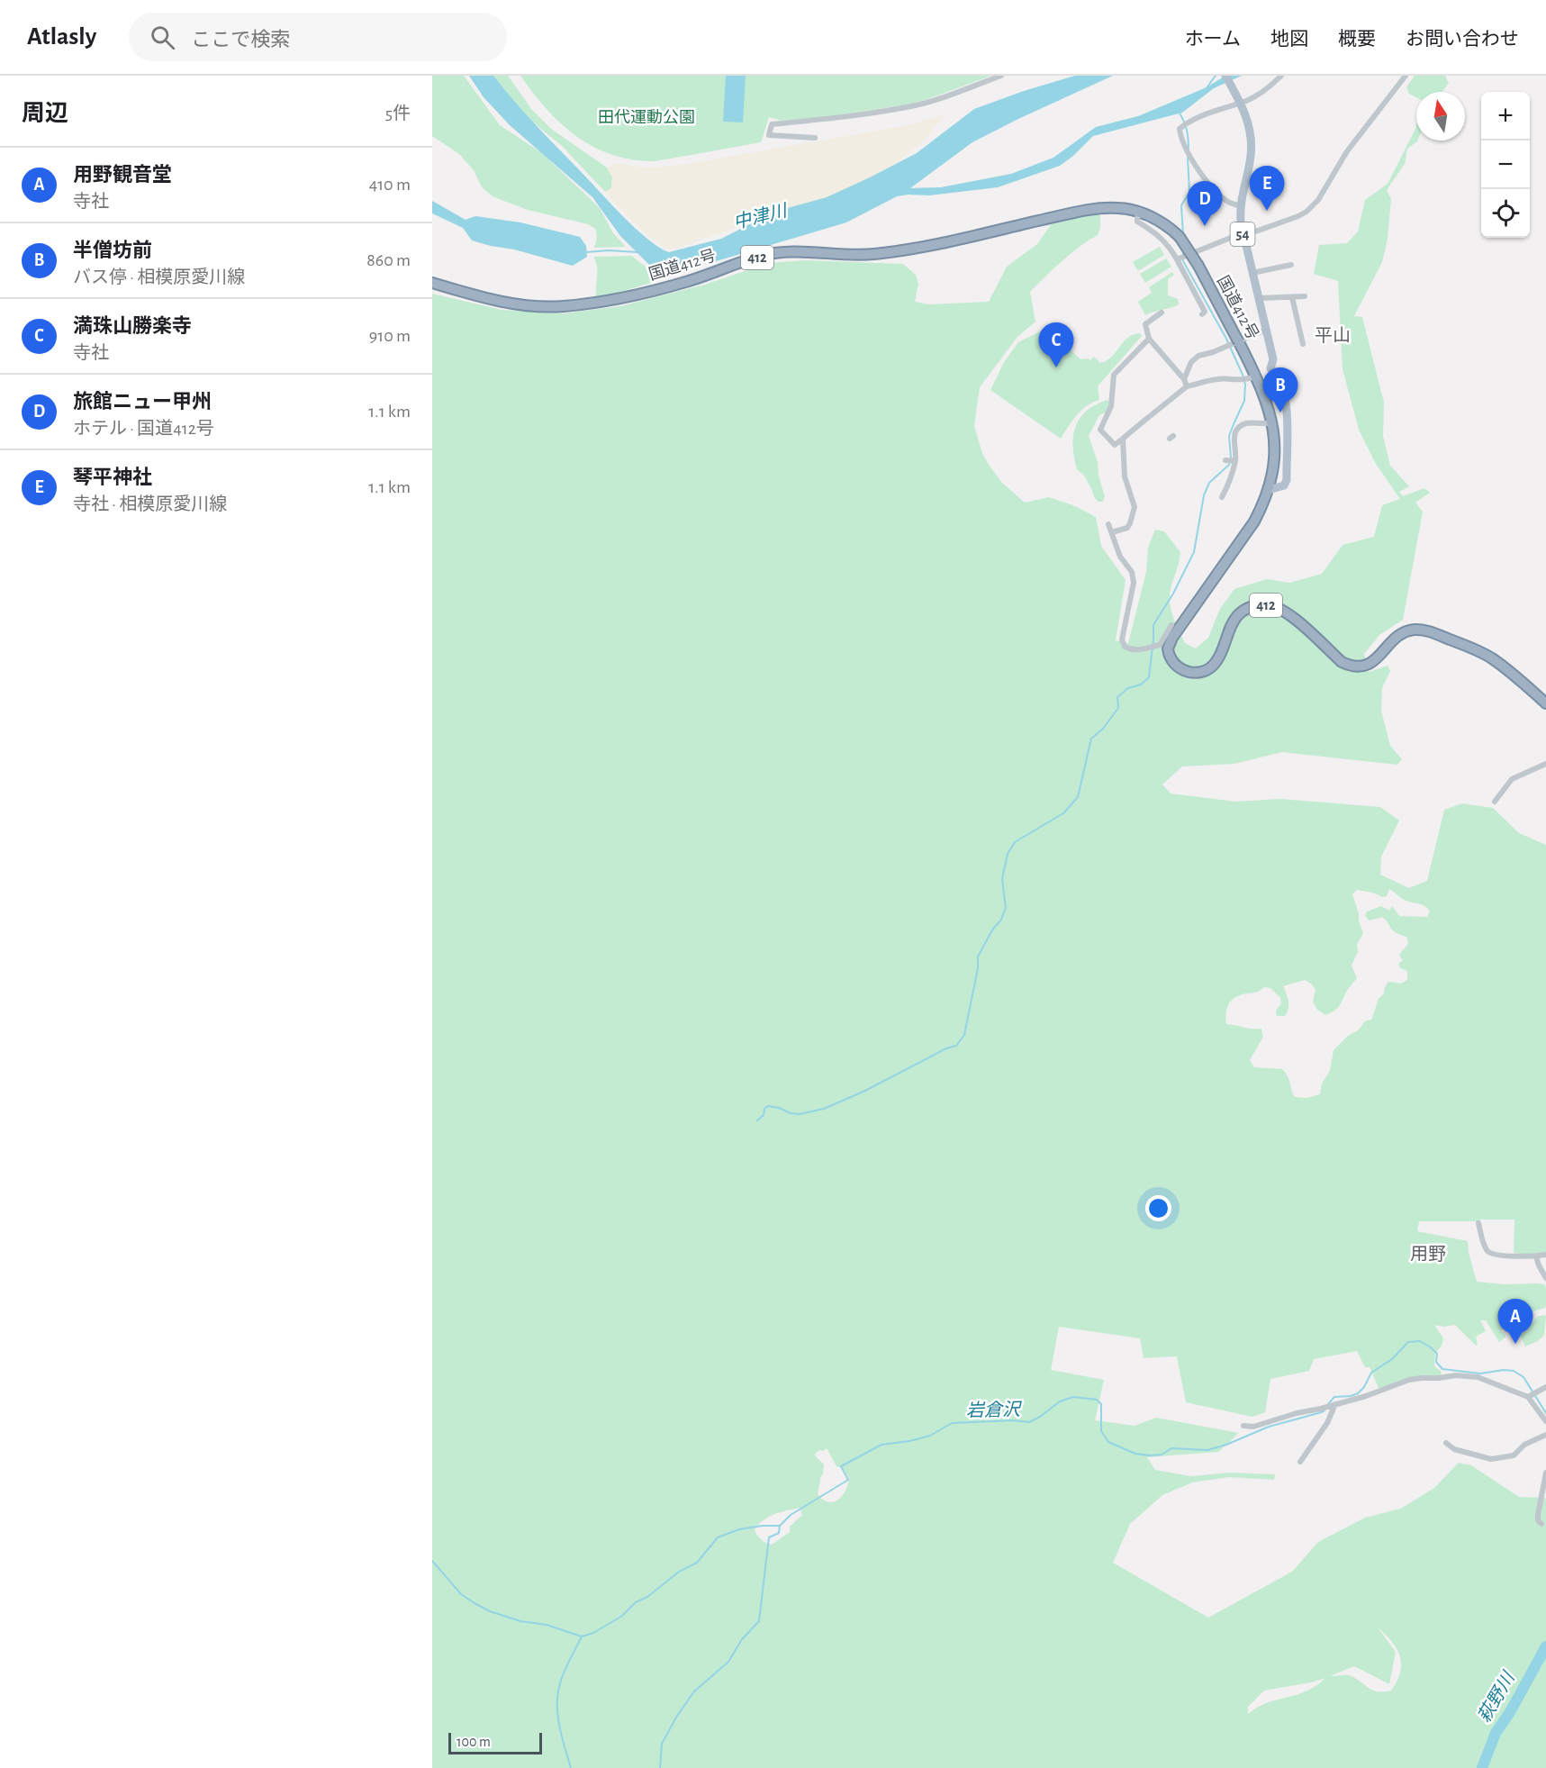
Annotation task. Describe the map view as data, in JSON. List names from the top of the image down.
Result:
{
  "streets": {
    "highway": ["412", "国道412号"],
    "main road": ["54"]
  },
  "crossings": [
    ["54", "国道412号"]
  ],
  "districts": ["平山", "用野"],
  "water": ["中津川", "岩倉沢", "萩野川"],
  "parks": ["田代運動公園"],
  "scale_bar": "100 m",
  "north": "top",
  "page": {
    "header": "Atlasly",
    "search": "ここで検索",
    "nav": [
      "ホーム",
      "地図",
      "概要",
      "お問い合わせ"
    ],
    "heading": ["周辺", "5件"],
    "map_buttons": ["+", "−"],
    "list": [
      {
        "mark": "A",
        "name": "用野観音堂",
        "note": "寺社",
        "value": "410 m"
      },
      {
        "mark": "B",
        "name": "半僧坊前",
        "note": "バス停 · 相模原愛川線",
        "value": "860 m"
      },
      {
        "mark": "C",
        "name": "満珠山勝楽寺",
        "note": "寺社",
        "value": "910 m"
      },
      {
        "mark": "D",
        "name": "旅館ニュー甲州",
        "note": "ホテル · 国道412号",
        "value": "1.1 km"
      },
      {
        "mark": "E",
        "name": "琴平神社",
        "note": "寺社 · 相模原愛川線",
        "value": "1.1 km"
      }
    ],
    "pins": [
      "E",
      "D",
      "C",
      "B",
      "A"
    ],
    "scale": "100 m"
  }
}
